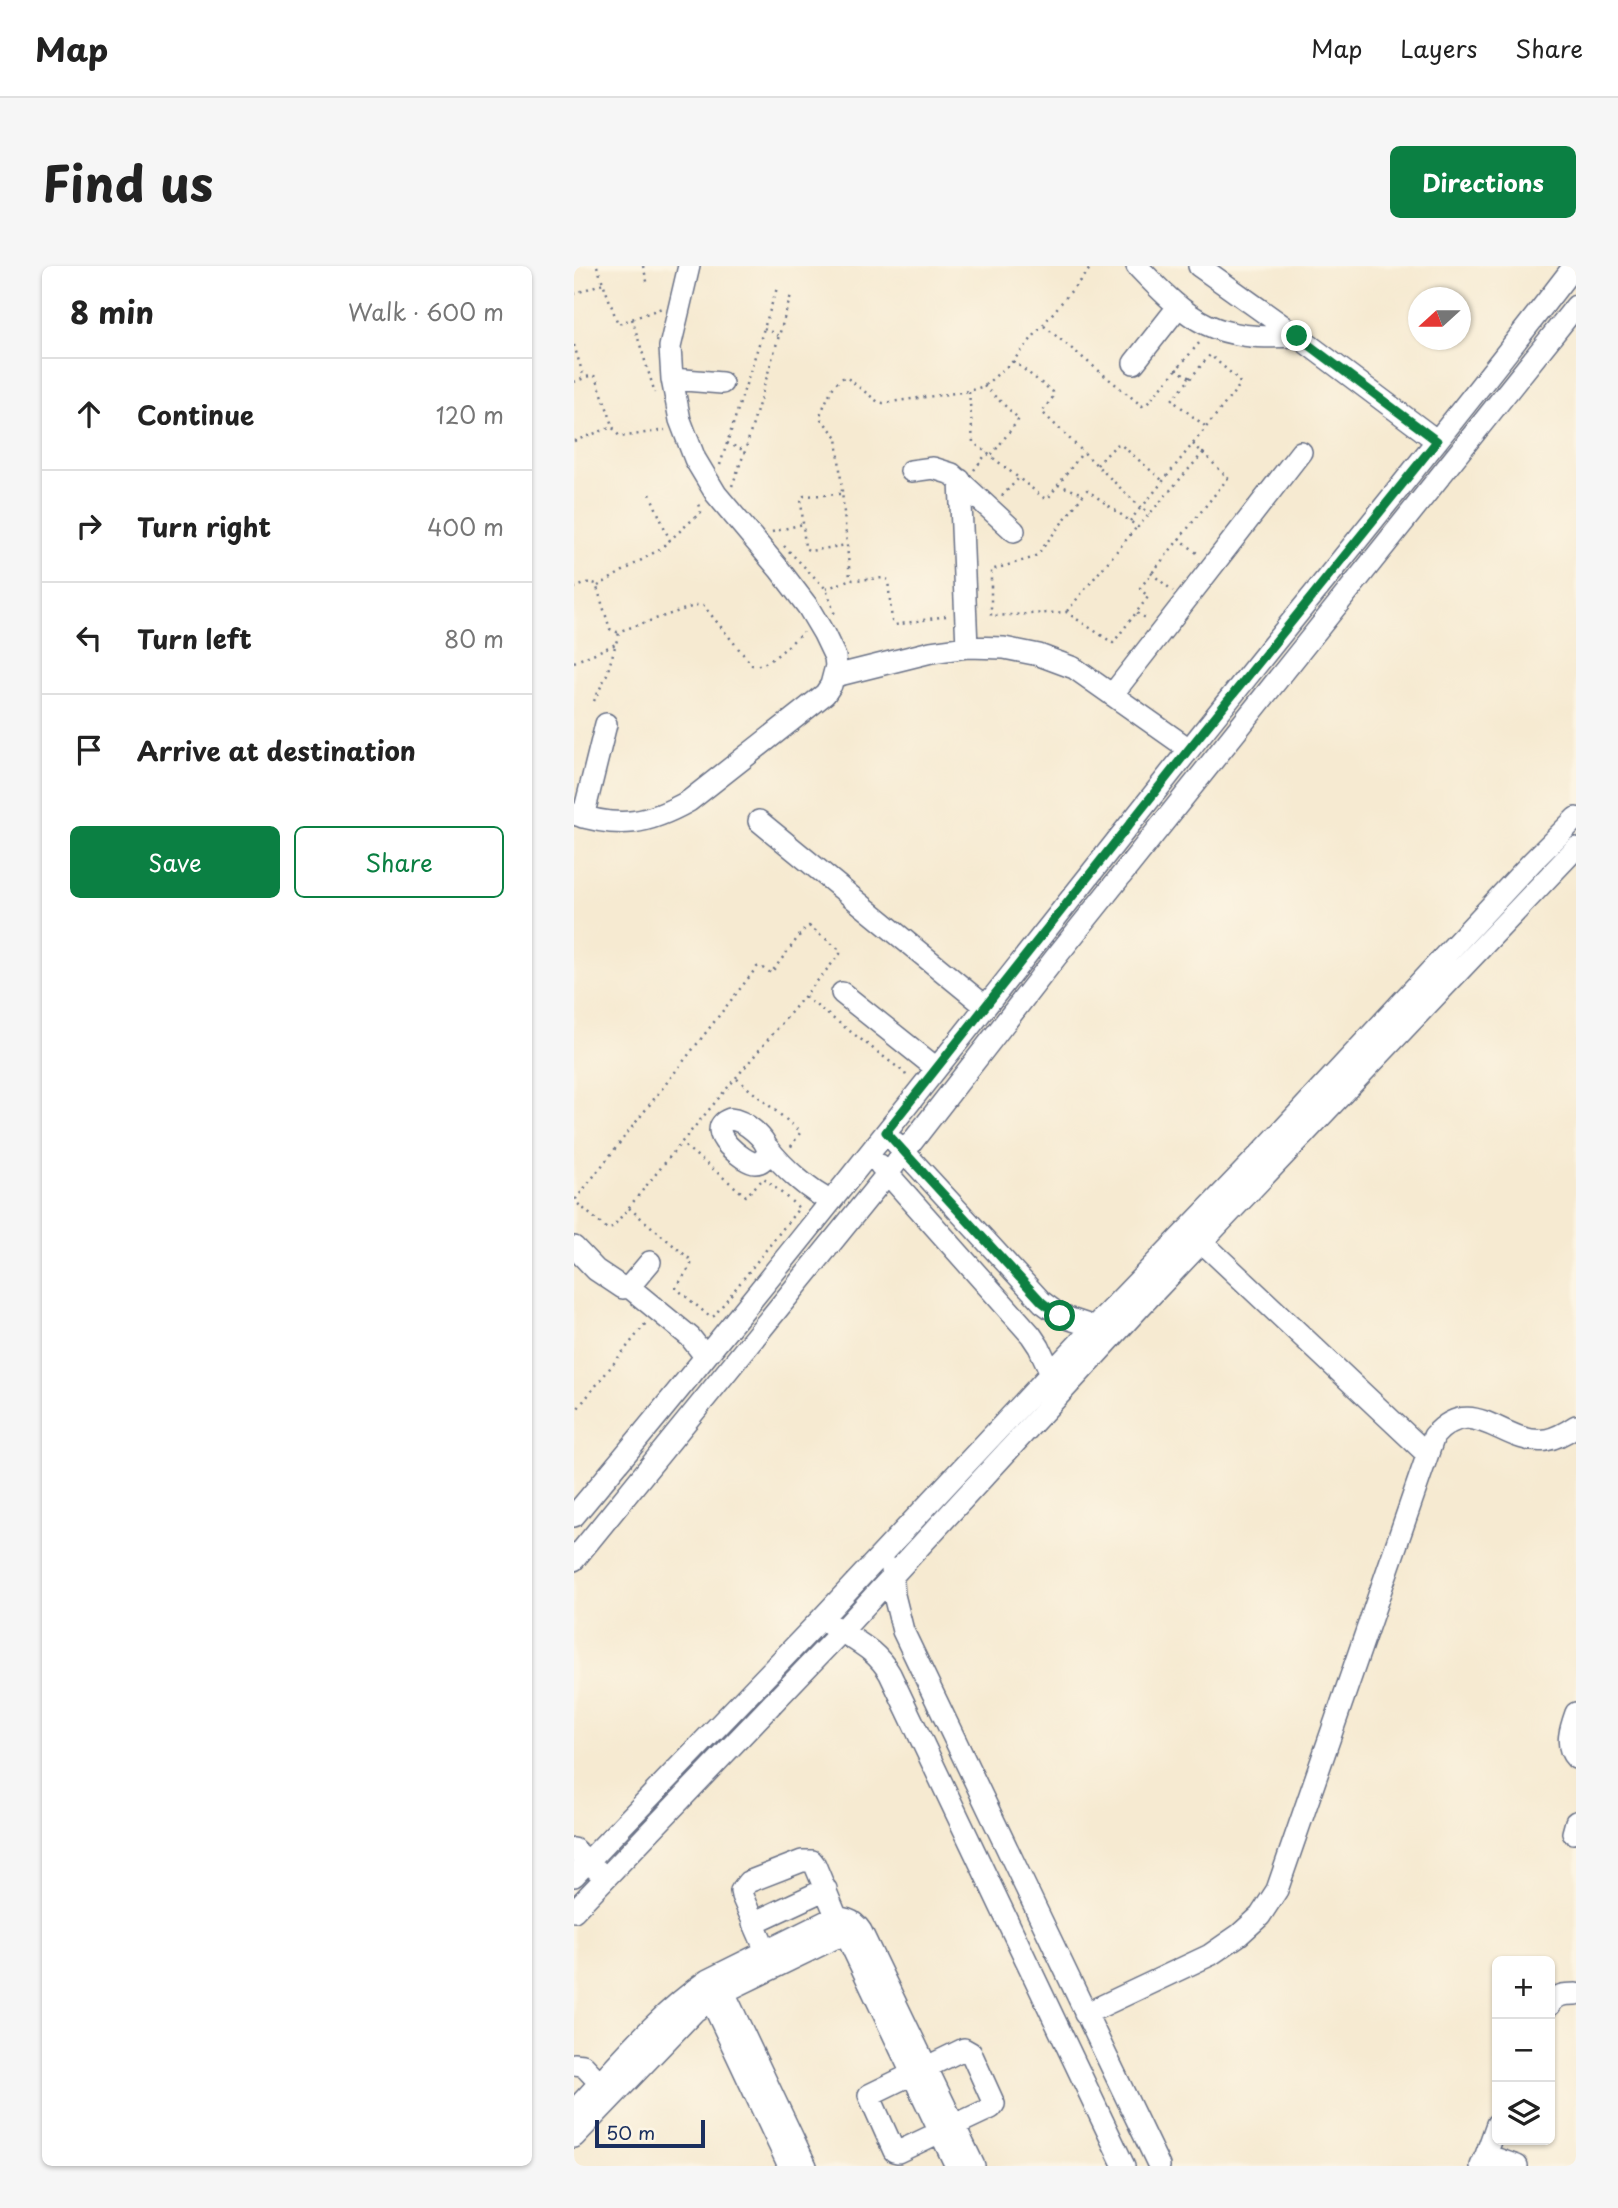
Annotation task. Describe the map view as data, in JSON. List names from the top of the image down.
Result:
{
  "scale_bar": "50 m",
  "north": "left",
  "page": {
    "header": "Map",
    "nav": ["Map", "Layers", "Share"],
    "title": "Find us",
    "buttons": [
      "Directions",
      ["Save", "Share"]
    ],
    "heading": ["8 min", "Walk · 600 m"],
    "list": [
      ["Continue", "120 m"],
      ["Turn right", "400 m"],
      ["Turn left", "80 m"],
      "Arrive at destination"
    ],
    "map_buttons": ["+", "−"],
    "scale": "50 m"
  }
}
